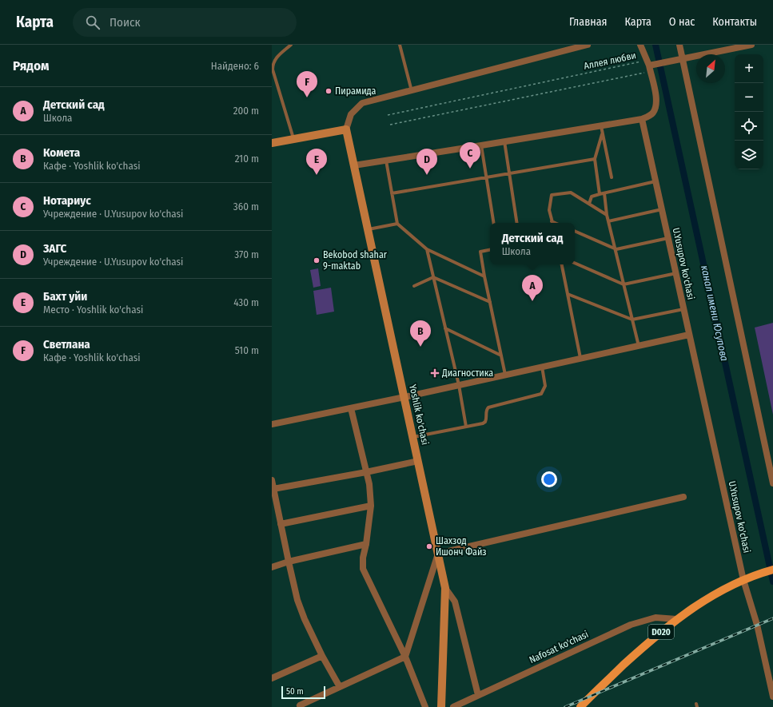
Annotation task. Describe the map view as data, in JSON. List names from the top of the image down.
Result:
{
  "streets": {
    "main road": ["D020"],
    "street": ["U.Yusupov ko'chasi", "Yoshlik ko'chasi", "Nafosat ko'chasi"],
    "path": ["Аллея любви"]
  },
  "crossings": [
    ["U.Yusupov ko'chasi", "D020"],
    ["D020", "Nafosat ko'chasi"]
  ],
  "water": ["канал имени Юсупова"],
  "places": {
    "other": ["Пирамида", "Bekobod shahar 9-maktab", "Шахзод Ишонч Файз"],
    "health": ["Диагностика"]
  },
  "scale_bar": "50 m",
  "north": "top right",
  "page": {
    "header": "Карта",
    "search": "Поиск",
    "nav": [
      "Главная",
      "Карта",
      "О нас",
      "Контакты"
    ],
    "heading": ["Рядом", "Найдено: 6"],
    "map_buttons": ["+", "−"],
    "pins": [
      "F",
      "C",
      "D",
      "E",
      "A",
      "B"
    ],
    "list": [
      {
        "mark": "A",
        "name": "Детский сад",
        "note": "Школа",
        "value": "200 m"
      },
      {
        "mark": "B",
        "name": "Комета",
        "note": "Кафе · Yoshlik ko'chasi",
        "value": "210 m"
      },
      {
        "mark": "C",
        "name": "Нотариус",
        "note": "Учреждение · U.Yusupov ko'chasi",
        "value": "360 m"
      },
      {
        "mark": "D",
        "name": "ЗАГС",
        "note": "Учреждение · U.Yusupov ko'chasi",
        "value": "370 m"
      },
      {
        "mark": "E",
        "name": "Бахт уйи",
        "note": "Место · Yoshlik ko'chasi",
        "value": "430 m"
      },
      {
        "mark": "F",
        "name": "Светлана",
        "note": "Кафе · Yoshlik ko'chasi",
        "value": "510 m"
      }
    ],
    "popup": ["Детский сад", "Школа"],
    "scale": "50 m"
  }
}
